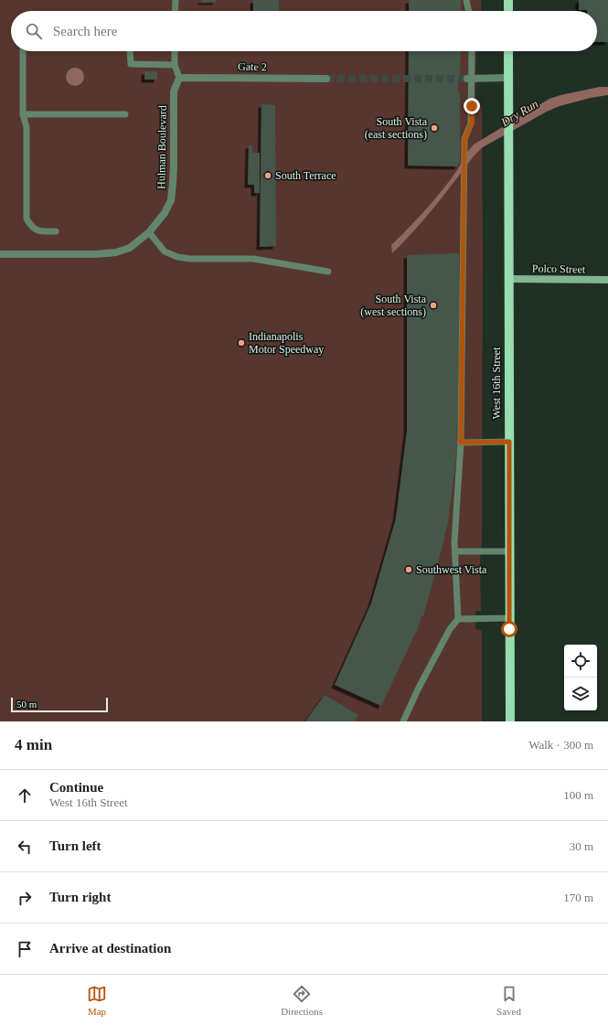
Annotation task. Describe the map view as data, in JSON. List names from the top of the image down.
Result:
{
  "streets": {
    "main road": ["West 16th Street"],
    "street": ["Gate 2", "Hulman Boulevard", "Polco Street"]
  },
  "crossings": [
    ["Gate 2", "Hulman Boulevard"],
    ["Polco Street", "West 16th Street"]
  ],
  "water": ["Dry Run"],
  "places": [
    "South Vista (east sections)",
    "South Terrace",
    "South Vista (west sections)",
    "Indianapolis Motor Speedway",
    "Southwest Vista"
  ],
  "scale_bar": "50 m",
  "page": {
    "search": "Search here",
    "scale": "50 m",
    "heading": ["4 min", "Walk · 300 m"],
    "list": [
      ["Continue", "West 16th Street", "100 m"],
      ["Turn left", "30 m"],
      ["Turn right", "170 m"],
      "Arrive at destination"
    ],
    "nav": ["Map", "Directions", "Saved"]
  }
}
